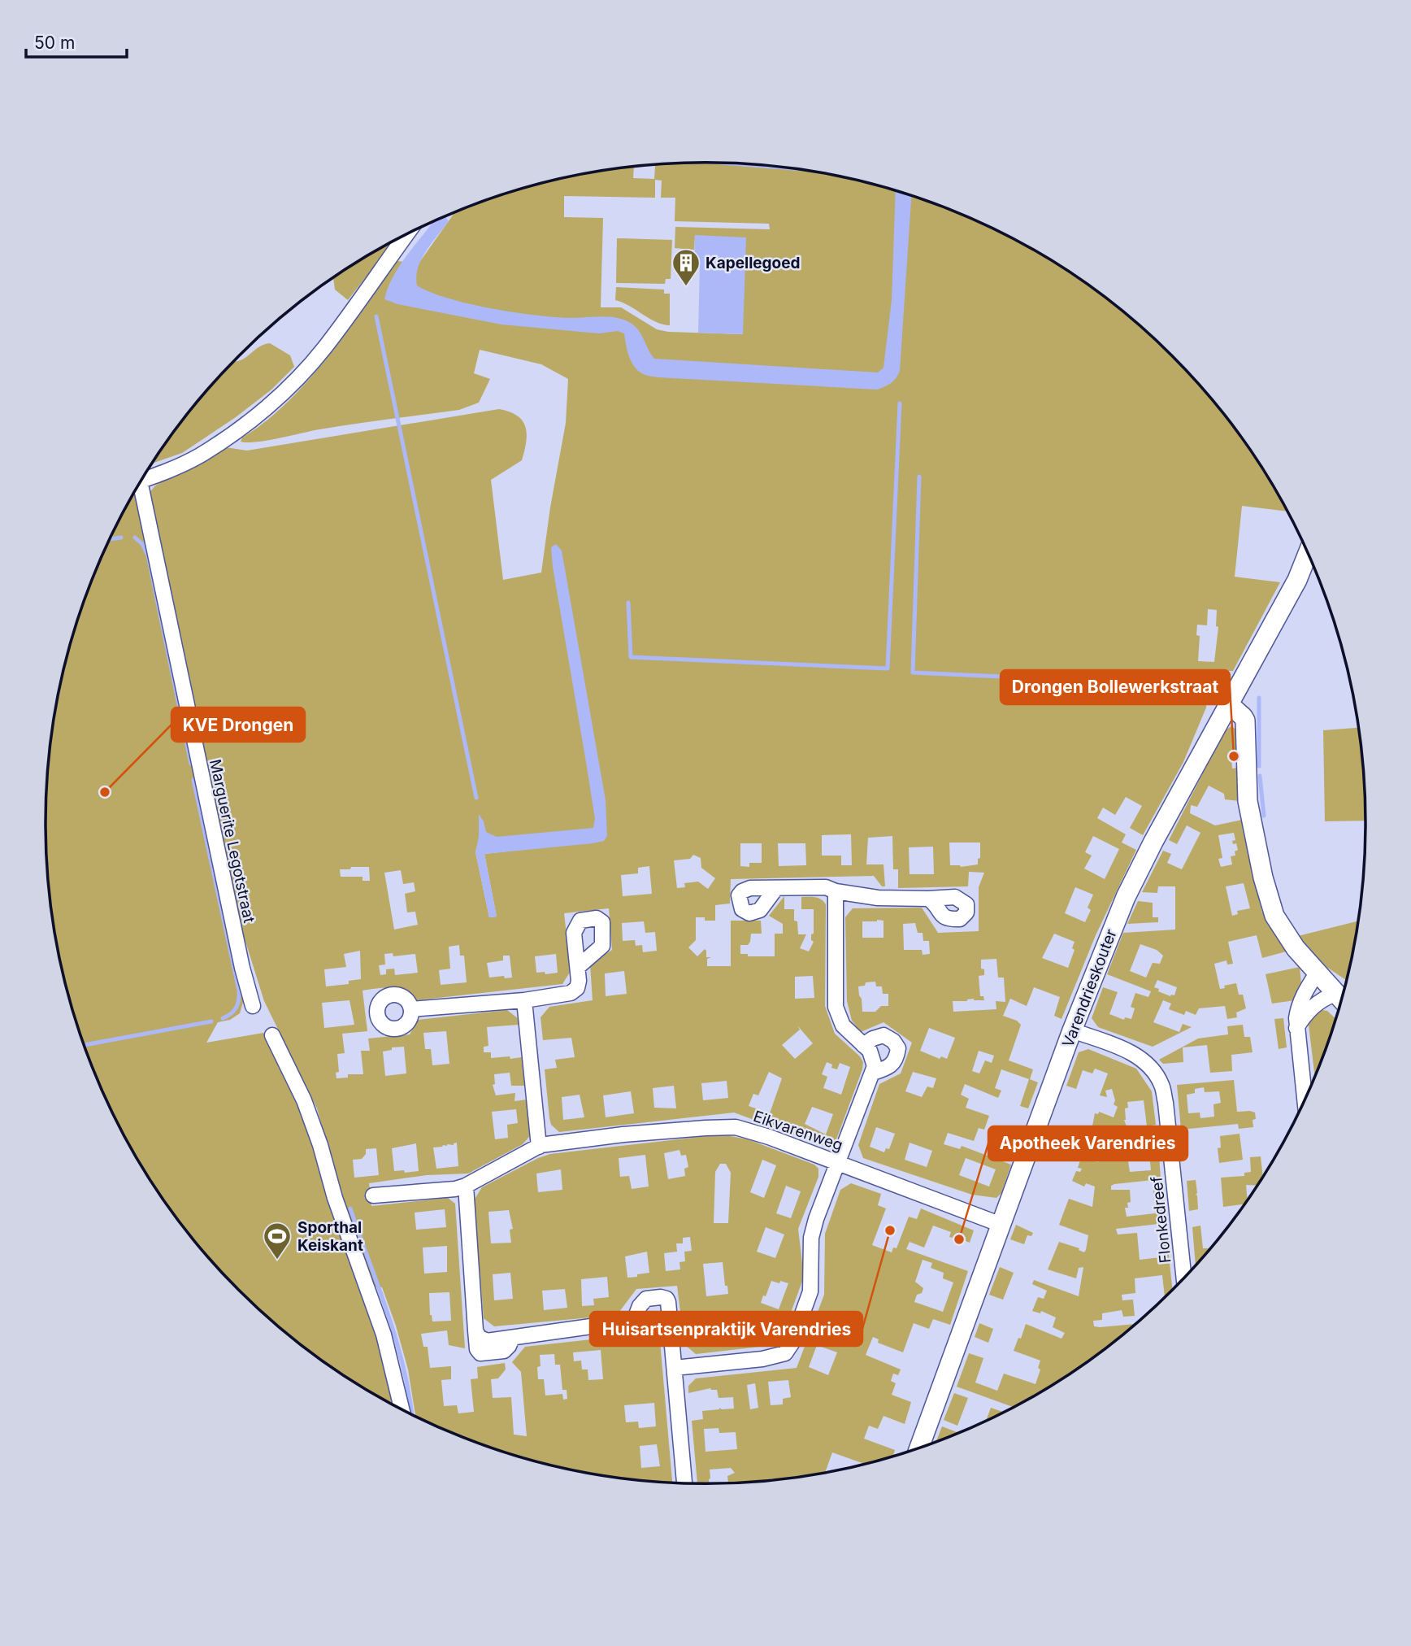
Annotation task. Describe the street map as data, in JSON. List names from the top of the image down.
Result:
{
  "streets": {
    "street": [
      "Marguerite Legotstraat",
      "Varendrieskouter",
      "Eikvarenweg",
      "Flonkedreef"
    ]
  },
  "crossings": [
    ["Varendrieskouter", "Eikvarenweg"],
    ["Varendrieskouter", "Flonkedreef"]
  ],
  "places": {
    "building": ["Kapellegoed"],
    "other": [
      "Drongen Bollewerkstraat",
      "KVE Drongen",
      "Huisartsenpraktijk Varendries",
      "Apotheek Varendries"
    ],
    "sports": ["Sporthal Keiskant"]
  },
  "scale_bar": "50 m"
}
